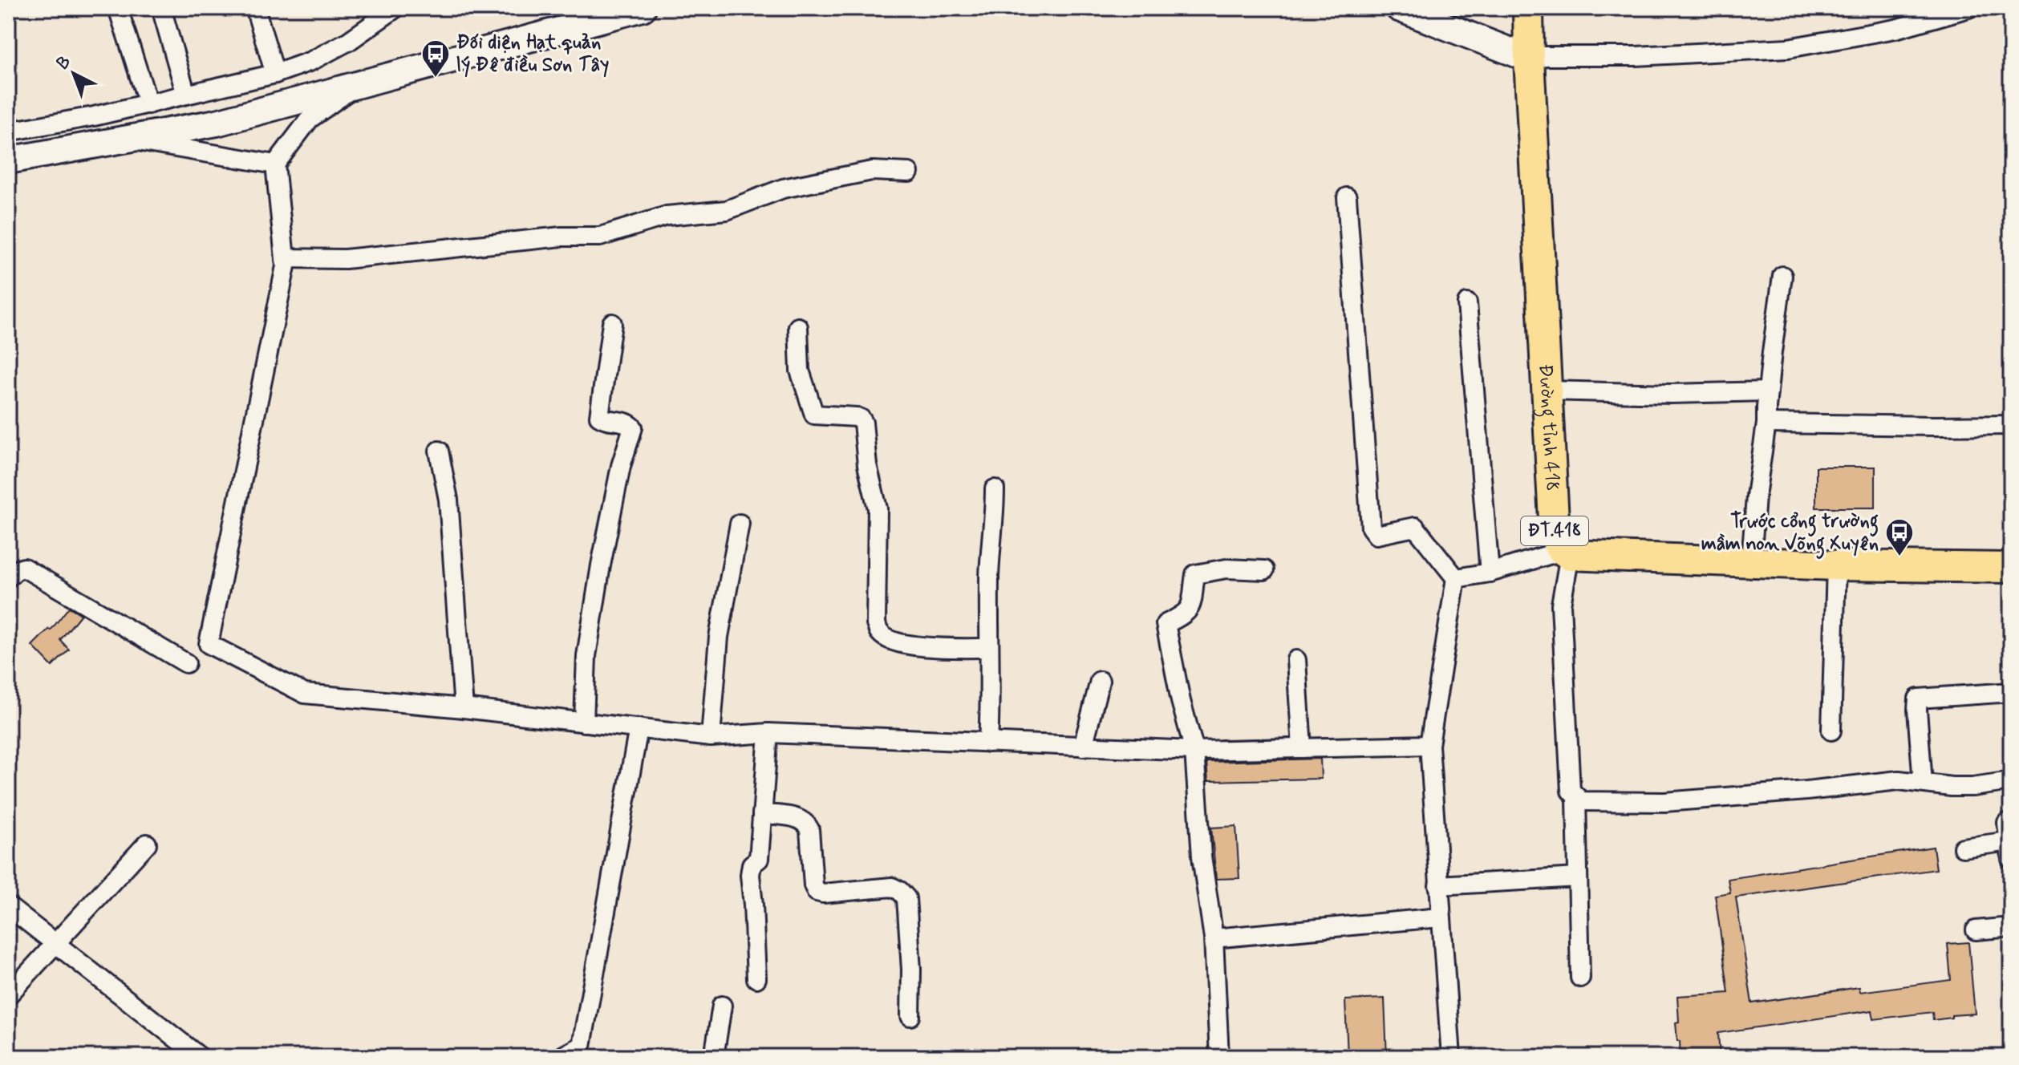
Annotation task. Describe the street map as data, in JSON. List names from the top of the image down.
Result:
{
  "streets": {
    "main road": ["Đường tỉnh 418", "ĐT.418"]
  },
  "crossings": [
    ["Đường tỉnh 418", "ĐT.418"]
  ],
  "places": {
    "bus stop": ["Đối diện Hạt quản lý Đê điều Sơn Tây", "Trước cổng trường mầm non Võng Xuyên"]
  },
  "north": "top left"
}
